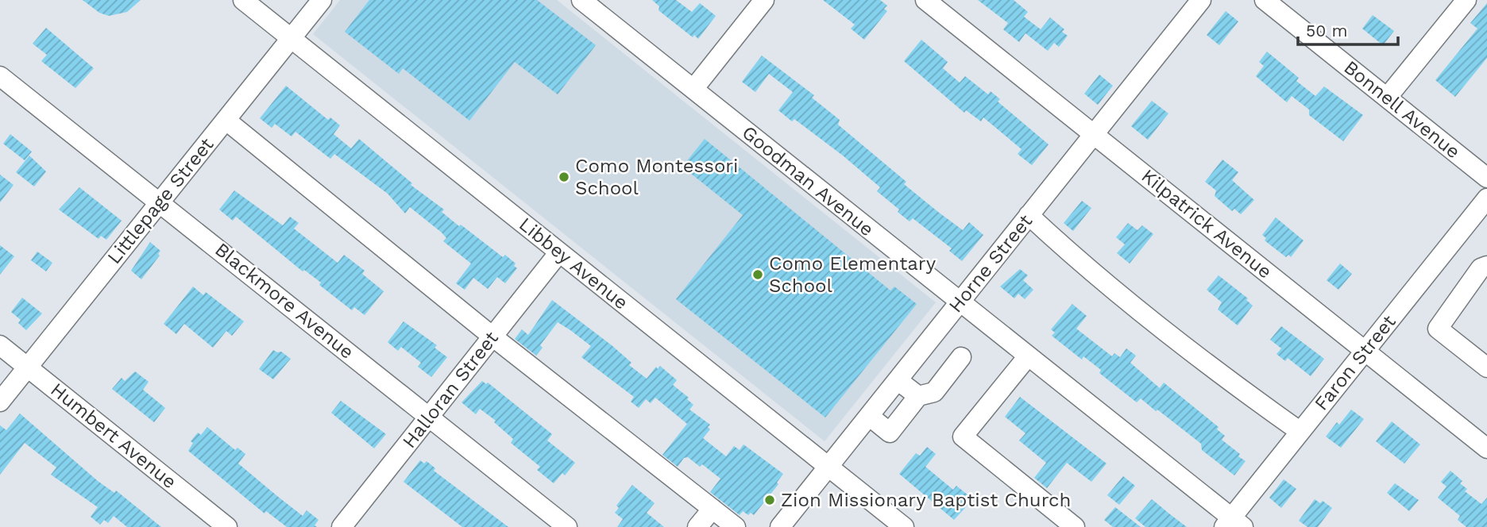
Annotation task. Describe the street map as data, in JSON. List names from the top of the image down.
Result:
{
  "streets": {
    "street": [
      "Bonnell Avenue",
      "Goodman Avenue",
      "Littlepage Street",
      "Kilpatrick Avenue",
      "Libbey Avenue",
      "Horne Street",
      "Blackmore Avenue",
      "Faron Street",
      "Halloran Street",
      "Humbert Avenue"
    ]
  },
  "crossings": [
    ["Goodman Avenue", "Horne Street"],
    ["Goodman Avenue", "Faron Street"],
    ["Littlepage Street", "Libbey Avenue"],
    ["Littlepage Street", "Blackmore Avenue"],
    ["Littlepage Street", "Humbert Avenue"],
    ["Kilpatrick Avenue", "Horne Street"],
    ["Kilpatrick Avenue", "Faron Street"],
    ["Libbey Avenue", "Horne Street"],
    ["Libbey Avenue", "Halloran Street"],
    ["Blackmore Avenue", "Halloran Street"]
  ],
  "places": ["Como Montessori School", "Como Elementary School", "Zion Missionary Baptist Church"],
  "scale_bar": "50 m"
}
